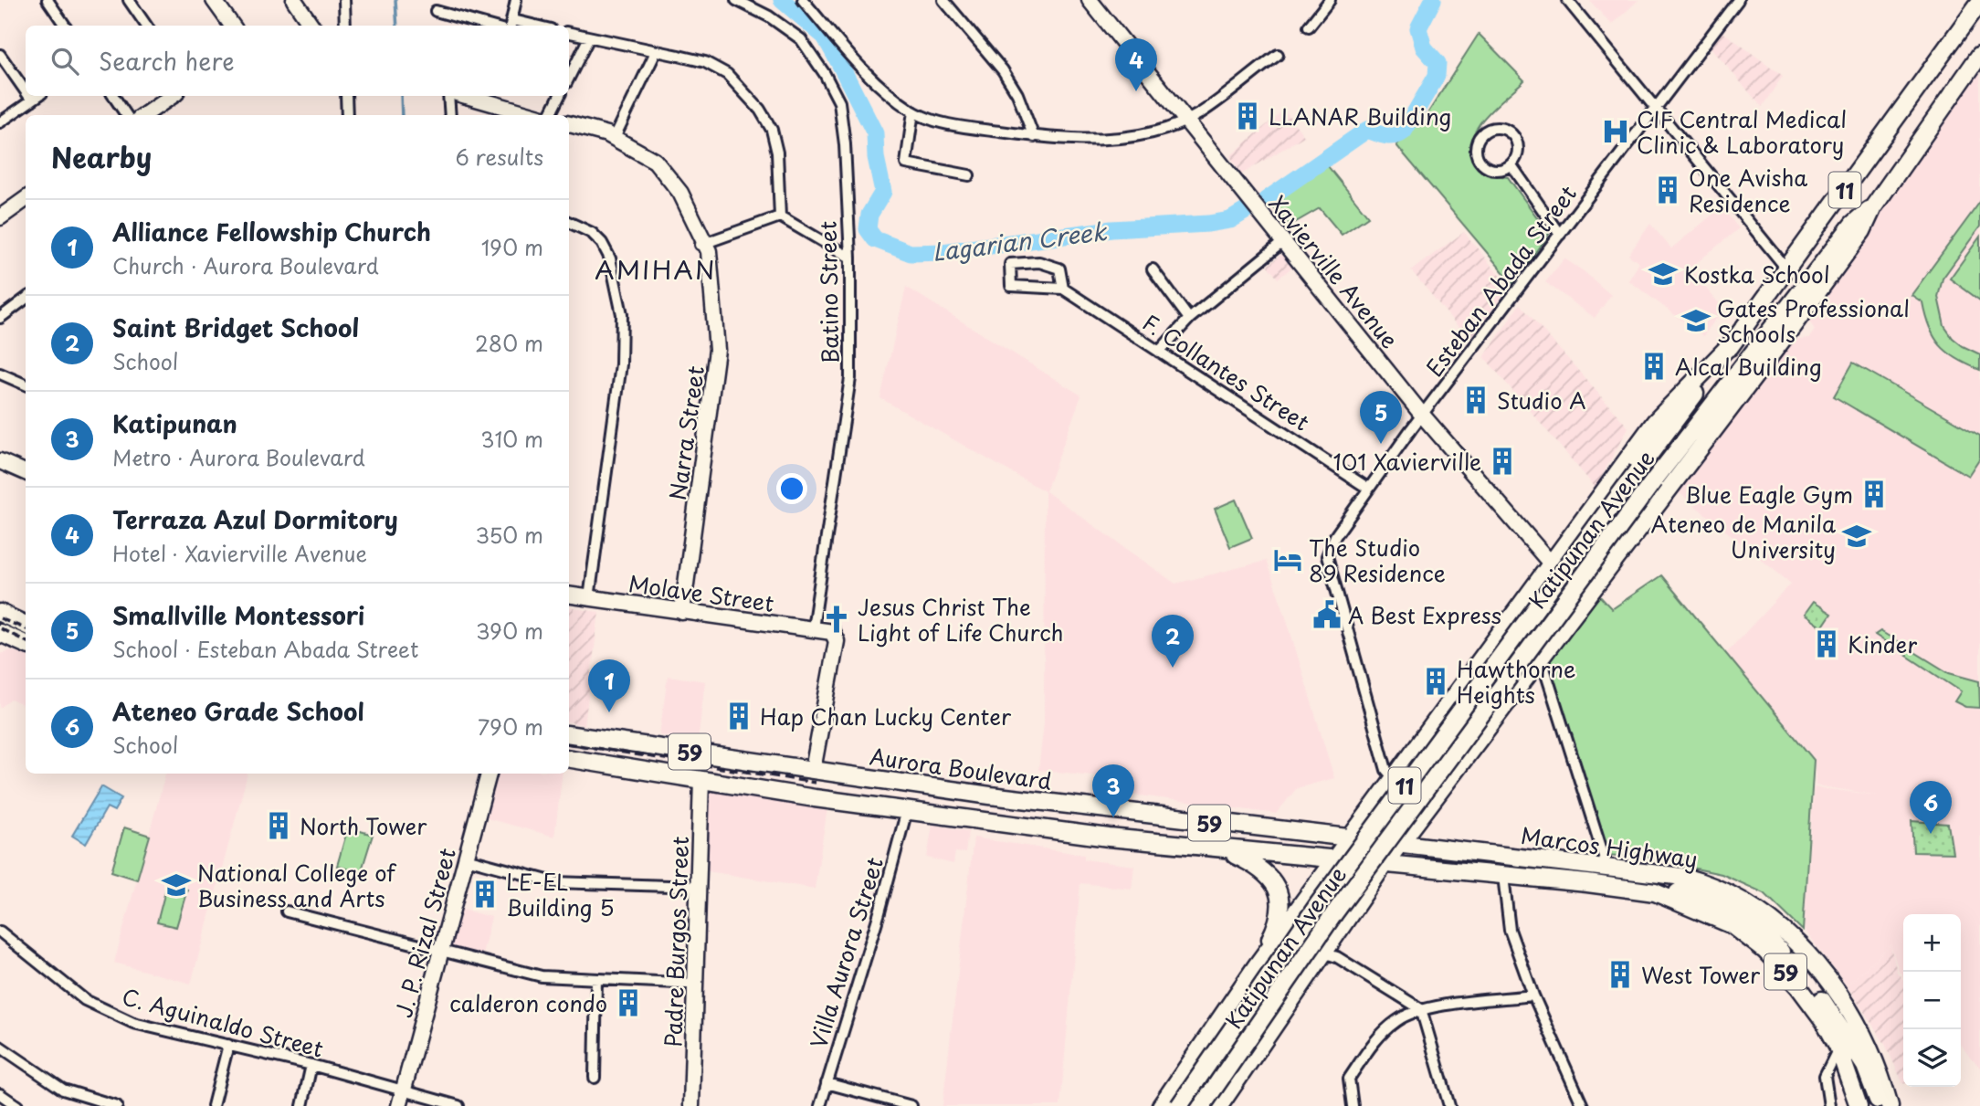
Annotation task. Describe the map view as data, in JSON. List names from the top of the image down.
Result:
{
  "streets": {
    "main road": [
      "11",
      "Katipunan Avenue",
      "59",
      "Aurora Boulevard",
      "Marcos Highway"
    ],
    "street": [
      "Xavierville Avenue",
      "Esteban Abada Street",
      "Batino Street",
      "F. Collantes Street",
      "Narra Street",
      "Molave Street",
      "J. P. Rizal Street",
      "Padre Burgos Street",
      "Villa Aurora Street",
      "C. Aguinaldo Street"
    ]
  },
  "crossings": [
    ["Xavierville Avenue", "Esteban Abada Street"],
    ["Xavierville Avenue", "Katipunan Avenue"],
    ["Esteban Abada Street", "F. Collantes Street"],
    ["Esteban Abada Street", "Katipunan Avenue"],
    ["Batino Street", "Molave Street"],
    ["Narra Street", "Molave Street"],
    ["Katipunan Avenue", "59"],
    ["Katipunan Avenue", "Aurora Boulevard"],
    ["Katipunan Avenue", "Marcos Highway"],
    ["Molave Street", "Aurora Boulevard"],
    ["59", "Aurora Boulevard"],
    ["59", "Marcos Highway"],
    ["59", "Padre Burgos Street"],
    ["59", "Villa Aurora Street"],
    ["J. P. Rizal Street", "C. Aguinaldo Street"]
  ],
  "districts": ["AMIHAN"],
  "water": ["Lagarian Creek"],
  "places": {
    "building": [
      "LLANAR Building",
      "One Avisha Residence",
      "Alcal Building",
      "Studio A",
      "101 Xavierville",
      "Blue Eagle Gym",
      "Kinder",
      "Hawthorne Heights",
      "Hap Chan Lucky Center",
      "North Tower",
      "LE-EL Building 5",
      "West Tower",
      "calderon condo"
    ],
    "hospital": ["CIF Central Medical Clinic & Laboratory"],
    "school or university": [
      "Kostka School",
      "Gates Professional Schools",
      "Ateneo de Manila University",
      "National College of Business and Arts"
    ],
    "hotel": ["The Studio 89 Residence"],
    "public building": ["A Best Express"],
    "church": ["Jesus Christ The Light of Life Church"]
  },
  "page": {
    "search": "Search here",
    "pins": [
      "4",
      "5",
      "2",
      "1",
      "3",
      "6"
    ],
    "heading": ["Nearby", "6 results"],
    "list": [
      {
        "mark": "1",
        "name": "Alliance Fellowship Church",
        "note": "Church · Aurora Boulevard",
        "value": "190 m"
      },
      {
        "mark": "2",
        "name": "Saint Bridget School",
        "note": "School",
        "value": "280 m"
      },
      {
        "mark": "3",
        "name": "Katipunan",
        "note": "Metro · Aurora Boulevard",
        "value": "310 m"
      },
      {
        "mark": "4",
        "name": "Terraza Azul Dormitory",
        "note": "Hotel · Xavierville Avenue",
        "value": "350 m"
      },
      {
        "mark": "5",
        "name": "Smallville Montessori",
        "note": "School · Esteban Abada Street",
        "value": "390 m"
      },
      {
        "mark": "6",
        "name": "Ateneo Grade School",
        "note": "School",
        "value": "790 m"
      }
    ],
    "map_buttons": ["+", "−"]
  }
}
